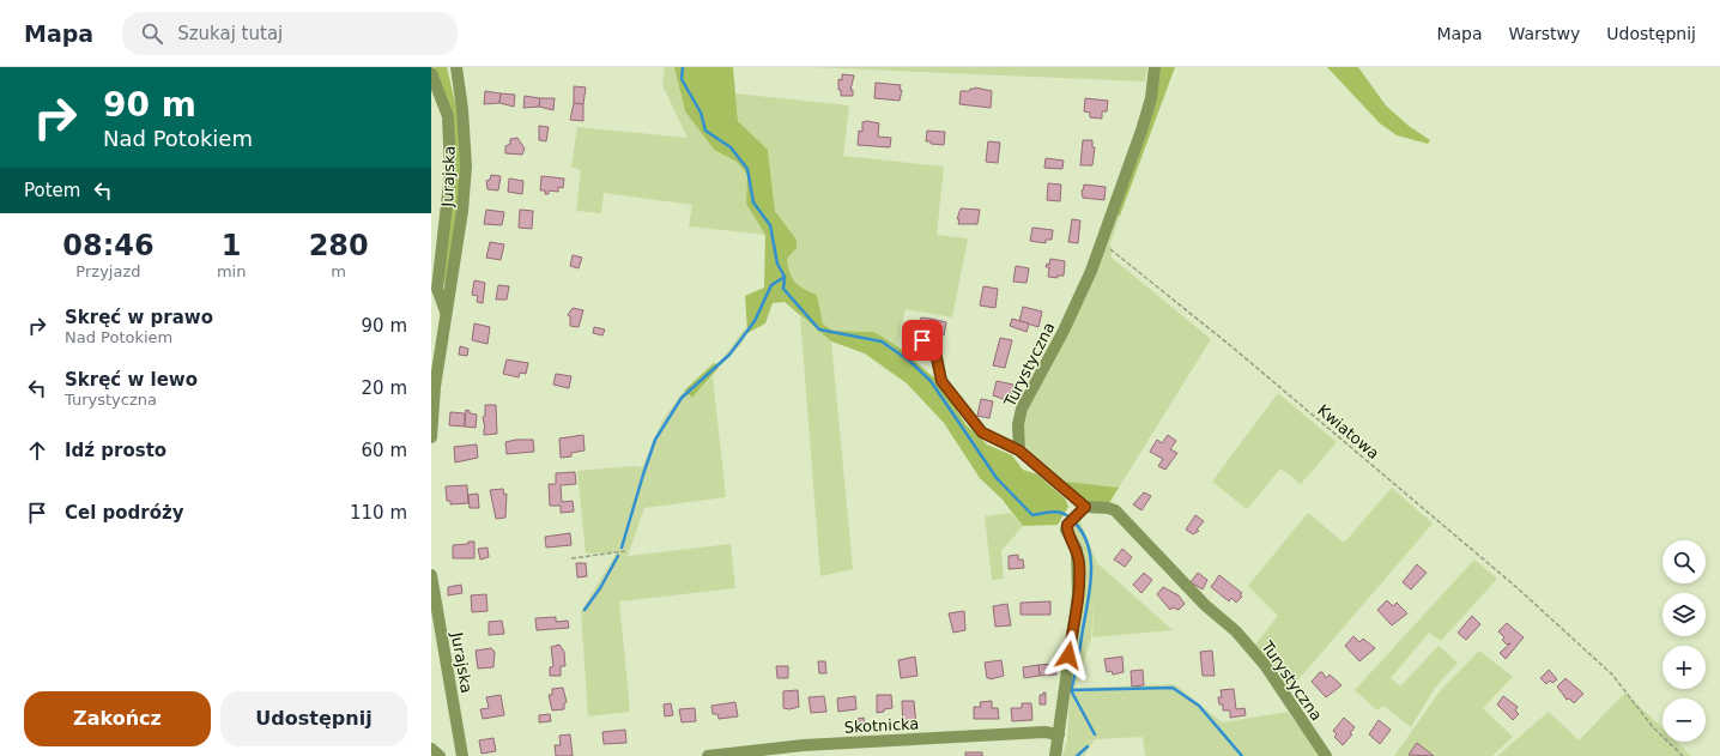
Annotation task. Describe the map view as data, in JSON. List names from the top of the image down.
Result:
{
  "streets": {
    "street": ["Jurajska", "Turystyczna", "Skotnicka"],
    "path": ["Kwiatowa"]
  },
  "crossings": [
    ["Turystyczna", "Kwiatowa"]
  ],
  "page": {
    "header": "Mapa",
    "search": "Szukaj tutaj",
    "nav": ["Mapa", "Warstwy", "Udostępnij"],
    "turn": ["90 m", "Nad Potokiem"],
    "then": "Potem",
    "eta": [
      "08:46",
      "Przyjazd",
      "1",
      "min",
      "280",
      "m"
    ],
    "list": [
      {
        "name": "Skręć w prawo",
        "note": "Nad Potokiem",
        "value": "90 m"
      },
      {
        "name": "Skręć w lewo",
        "note": "Turystyczna",
        "value": "20 m"
      },
      {
        "name": "Idź prosto",
        "value": "60 m"
      },
      {
        "name": "Cel podróży",
        "value": "110 m"
      }
    ],
    "map_buttons": ["+", "−"],
    "buttons": ["Zakończ", "Udostępnij"]
  }
}
